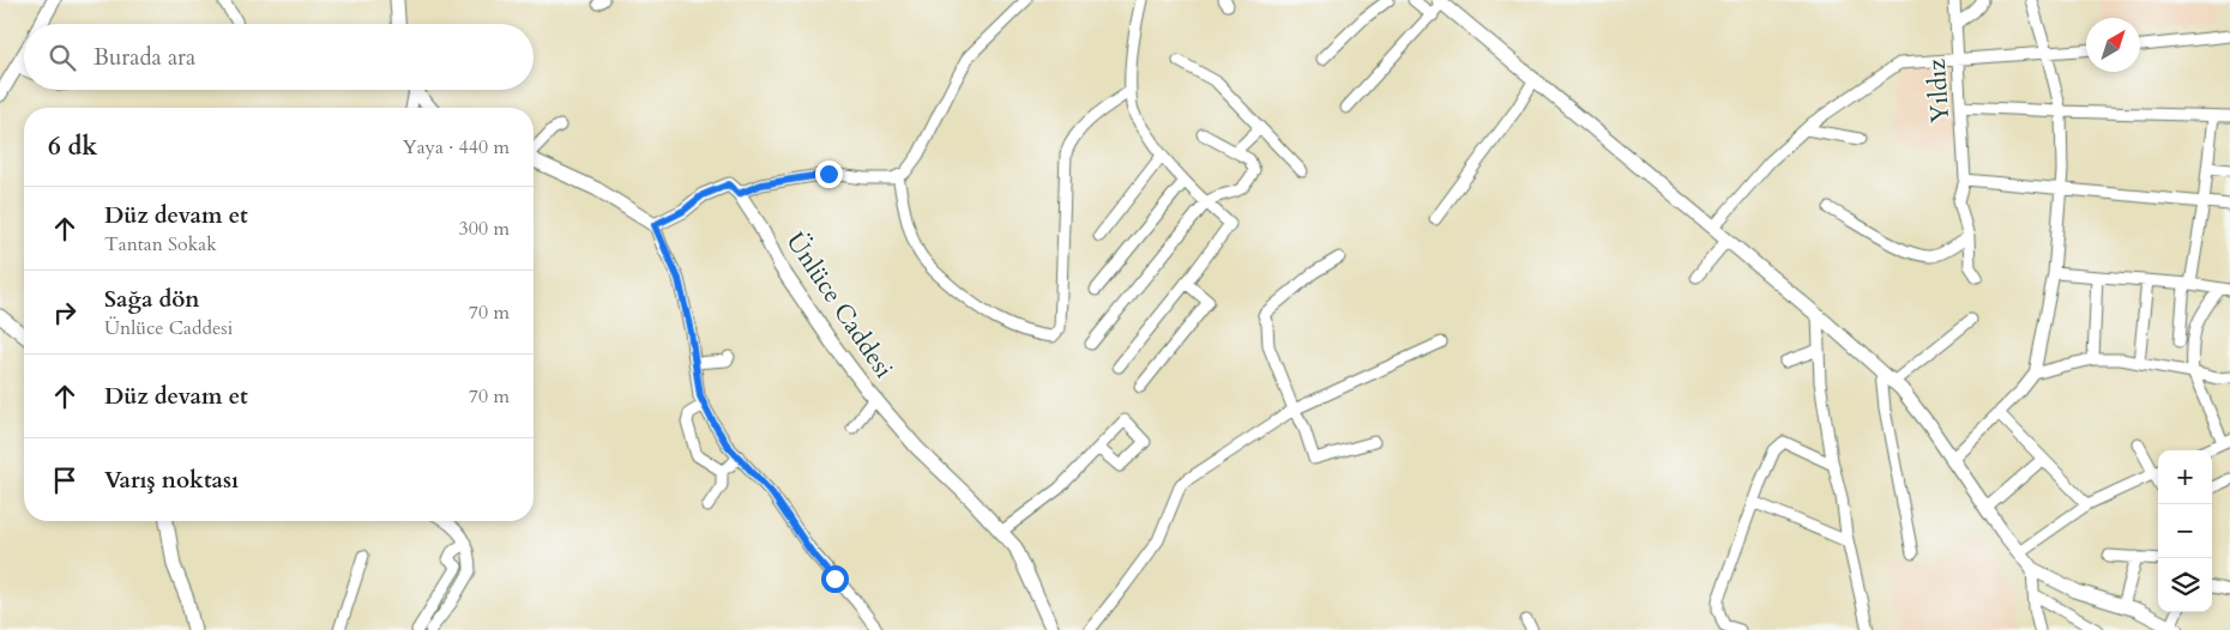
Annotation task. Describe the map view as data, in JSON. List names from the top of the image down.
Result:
{
  "streets": {
    "street": ["Yıldız", "Ünlüce Caddesi"]
  },
  "north": "top right",
  "page": {
    "search": "Burada ara",
    "heading": ["6 dk", "Yaya · 440 m"],
    "list": [
      ["Düz devam et", "Tantan Sokak", "300 m"],
      ["Sağa dön", "Ünlüce Caddesi", "70 m"],
      ["Düz devam et", "70 m"],
      "Varış noktası"
    ],
    "map_buttons": ["+", "−"]
  }
}
